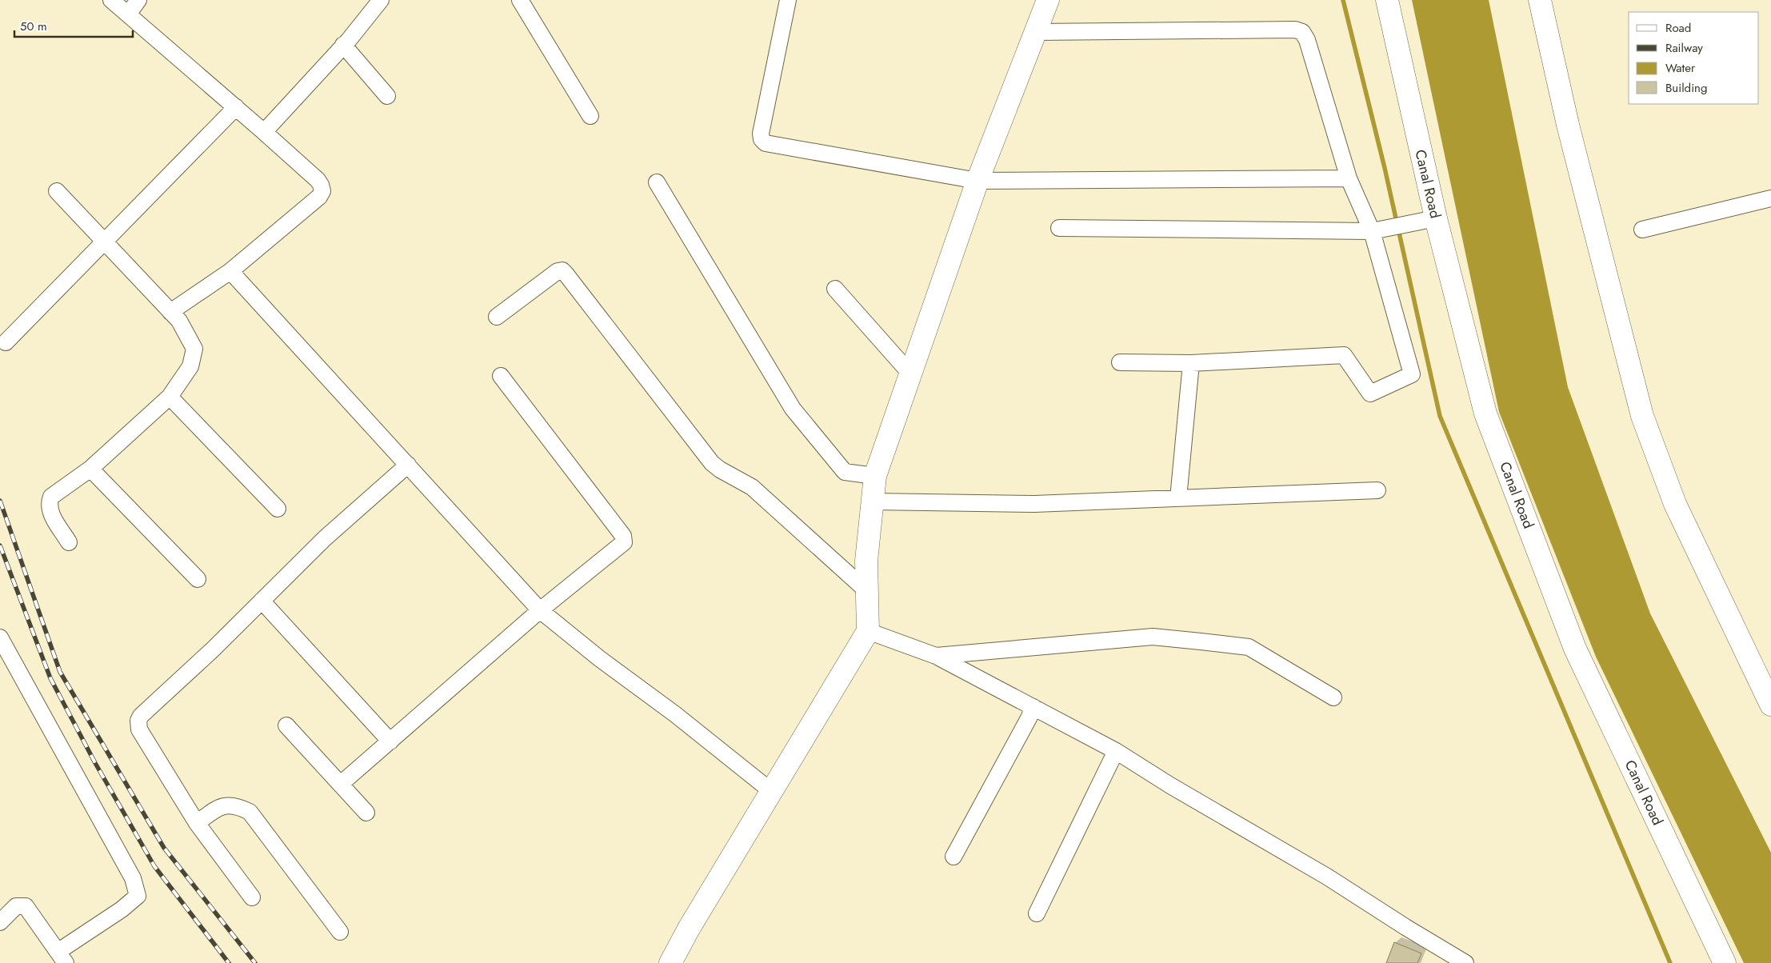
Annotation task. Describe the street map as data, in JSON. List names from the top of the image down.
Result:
{
  "streets": {
    "main road": ["Canal Road"]
  },
  "legend": [
    "Road",
    "Railway",
    "Water",
    "Building"
  ],
  "scale_bar": "50 m"
}
